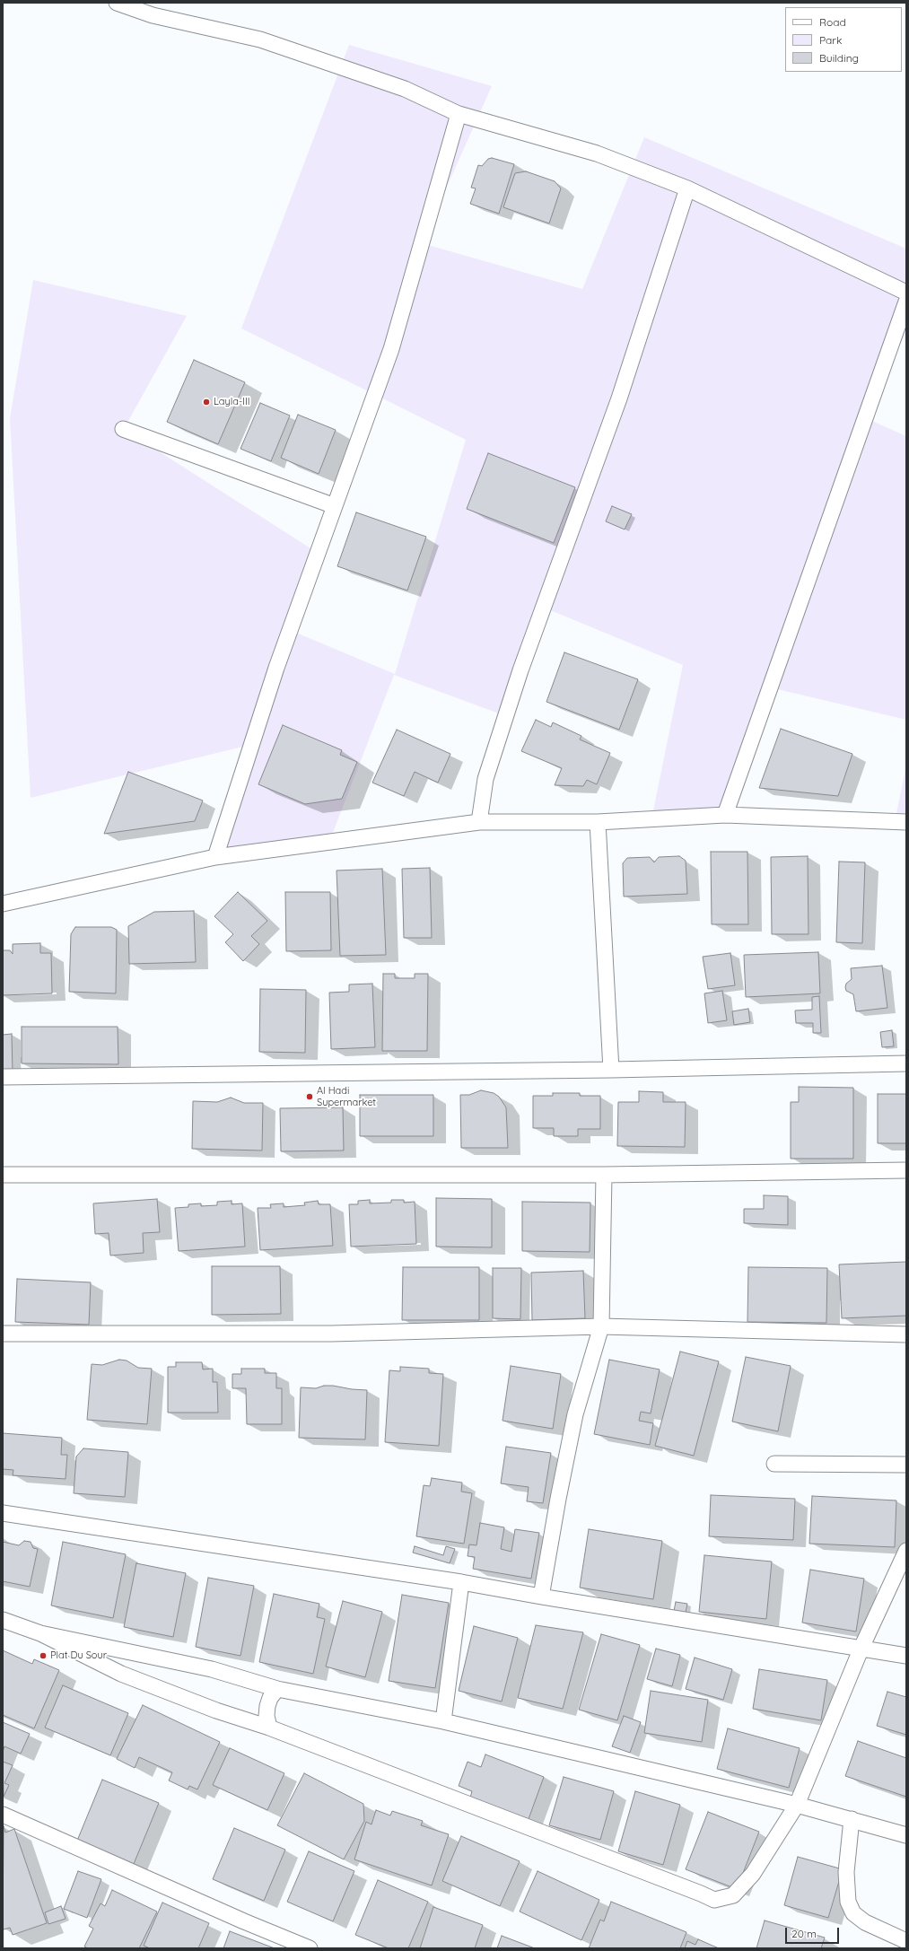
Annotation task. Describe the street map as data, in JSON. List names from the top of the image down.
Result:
{
  "places": ["Layla-III", "Al Hadi Supermarket", "Plat Du Sour"],
  "legend": ["Road", "Park", "Building"],
  "scale_bar": "20 m"
}
